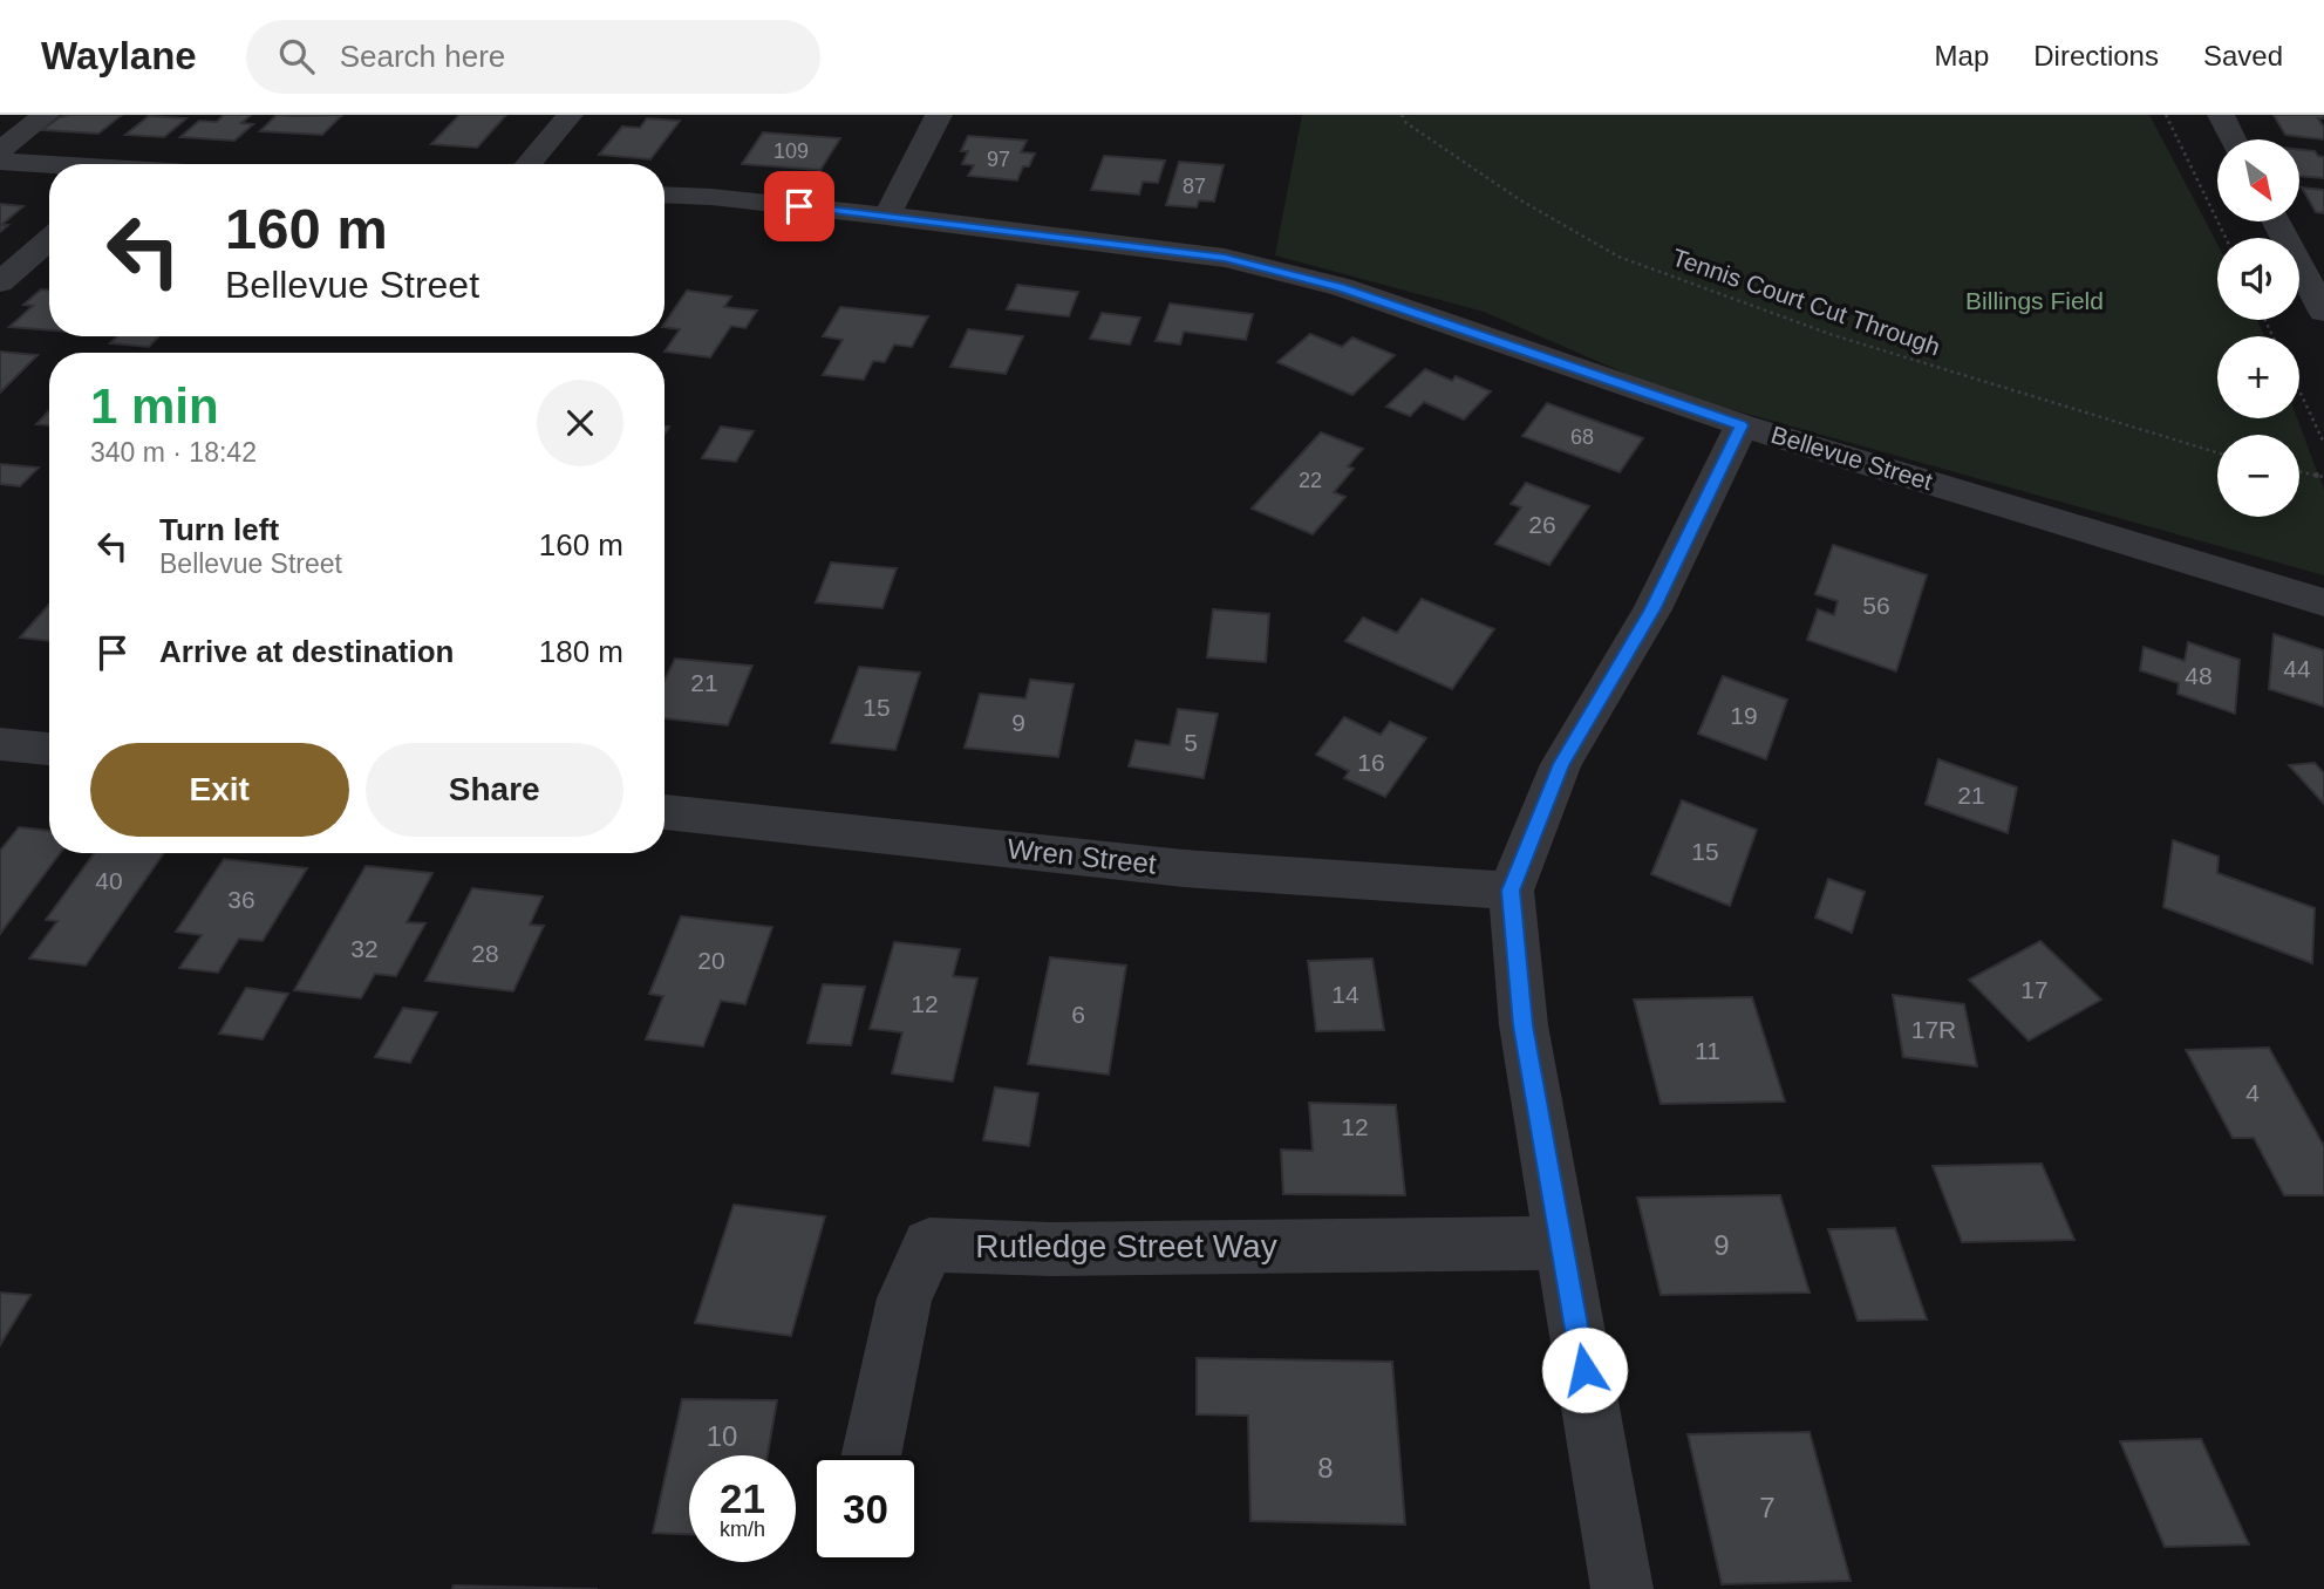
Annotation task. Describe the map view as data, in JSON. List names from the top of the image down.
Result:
{
  "streets": {
    "street": ["Bellevue Street", "Wren Street", "Rutledge Street Way"],
    "path": ["Tennis Court Cut Through"]
  },
  "parks": ["Billings Field"],
  "house_numbers": [
    "109",
    "97",
    "87",
    "68",
    "22",
    "26",
    "56",
    "44",
    "48",
    "21",
    "15",
    "19",
    "9",
    "5",
    "16",
    "21",
    "15",
    "40",
    "36",
    "32",
    "28",
    "20",
    "17",
    "14",
    "12",
    "6",
    "17R",
    "11",
    "4",
    "12",
    "9",
    "10",
    "8",
    "7"
  ],
  "north": "bottom right",
  "page": {
    "header": "Waylane",
    "search": "Search here",
    "nav": ["Map", "Directions", "Saved"],
    "map_buttons": ["+", "−"],
    "turn": ["160 m", "Bellevue Street"],
    "heading": ["1 min", "340 m · 18:42"],
    "list": [
      {
        "name": "Turn left",
        "note": "Bellevue Street",
        "value": "160 m"
      },
      {
        "name": "Arrive at destination",
        "value": "180 m"
      }
    ],
    "buttons": ["Exit", "Share"],
    "speed": "21 km/h",
    "limit": "30"
  }
}
